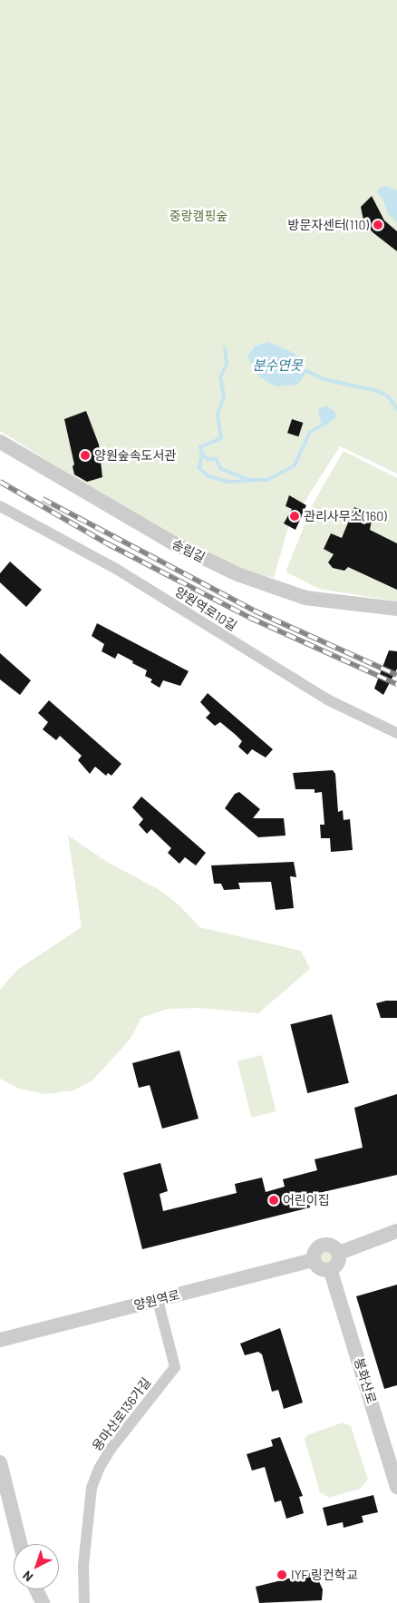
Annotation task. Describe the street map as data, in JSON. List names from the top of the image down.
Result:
{
  "streets": {
    "street": [
      "송림길",
      "양원역로10길",
      "양원역로",
      "봉화산로",
      "용마산로136가길"
    ]
  },
  "crossings": [
    ["양원역로", "봉화산로"],
    ["양원역로", "용마산로136가길"]
  ],
  "water": ["분수연못"],
  "parks": ["중랑캠핑숲"],
  "places": [
    "방문자센터(110)",
    "양원숲속도서관",
    "관리사무소(160)",
    "어린이집",
    "IYF 링컨학교"
  ],
  "north": "bottom left"
}
